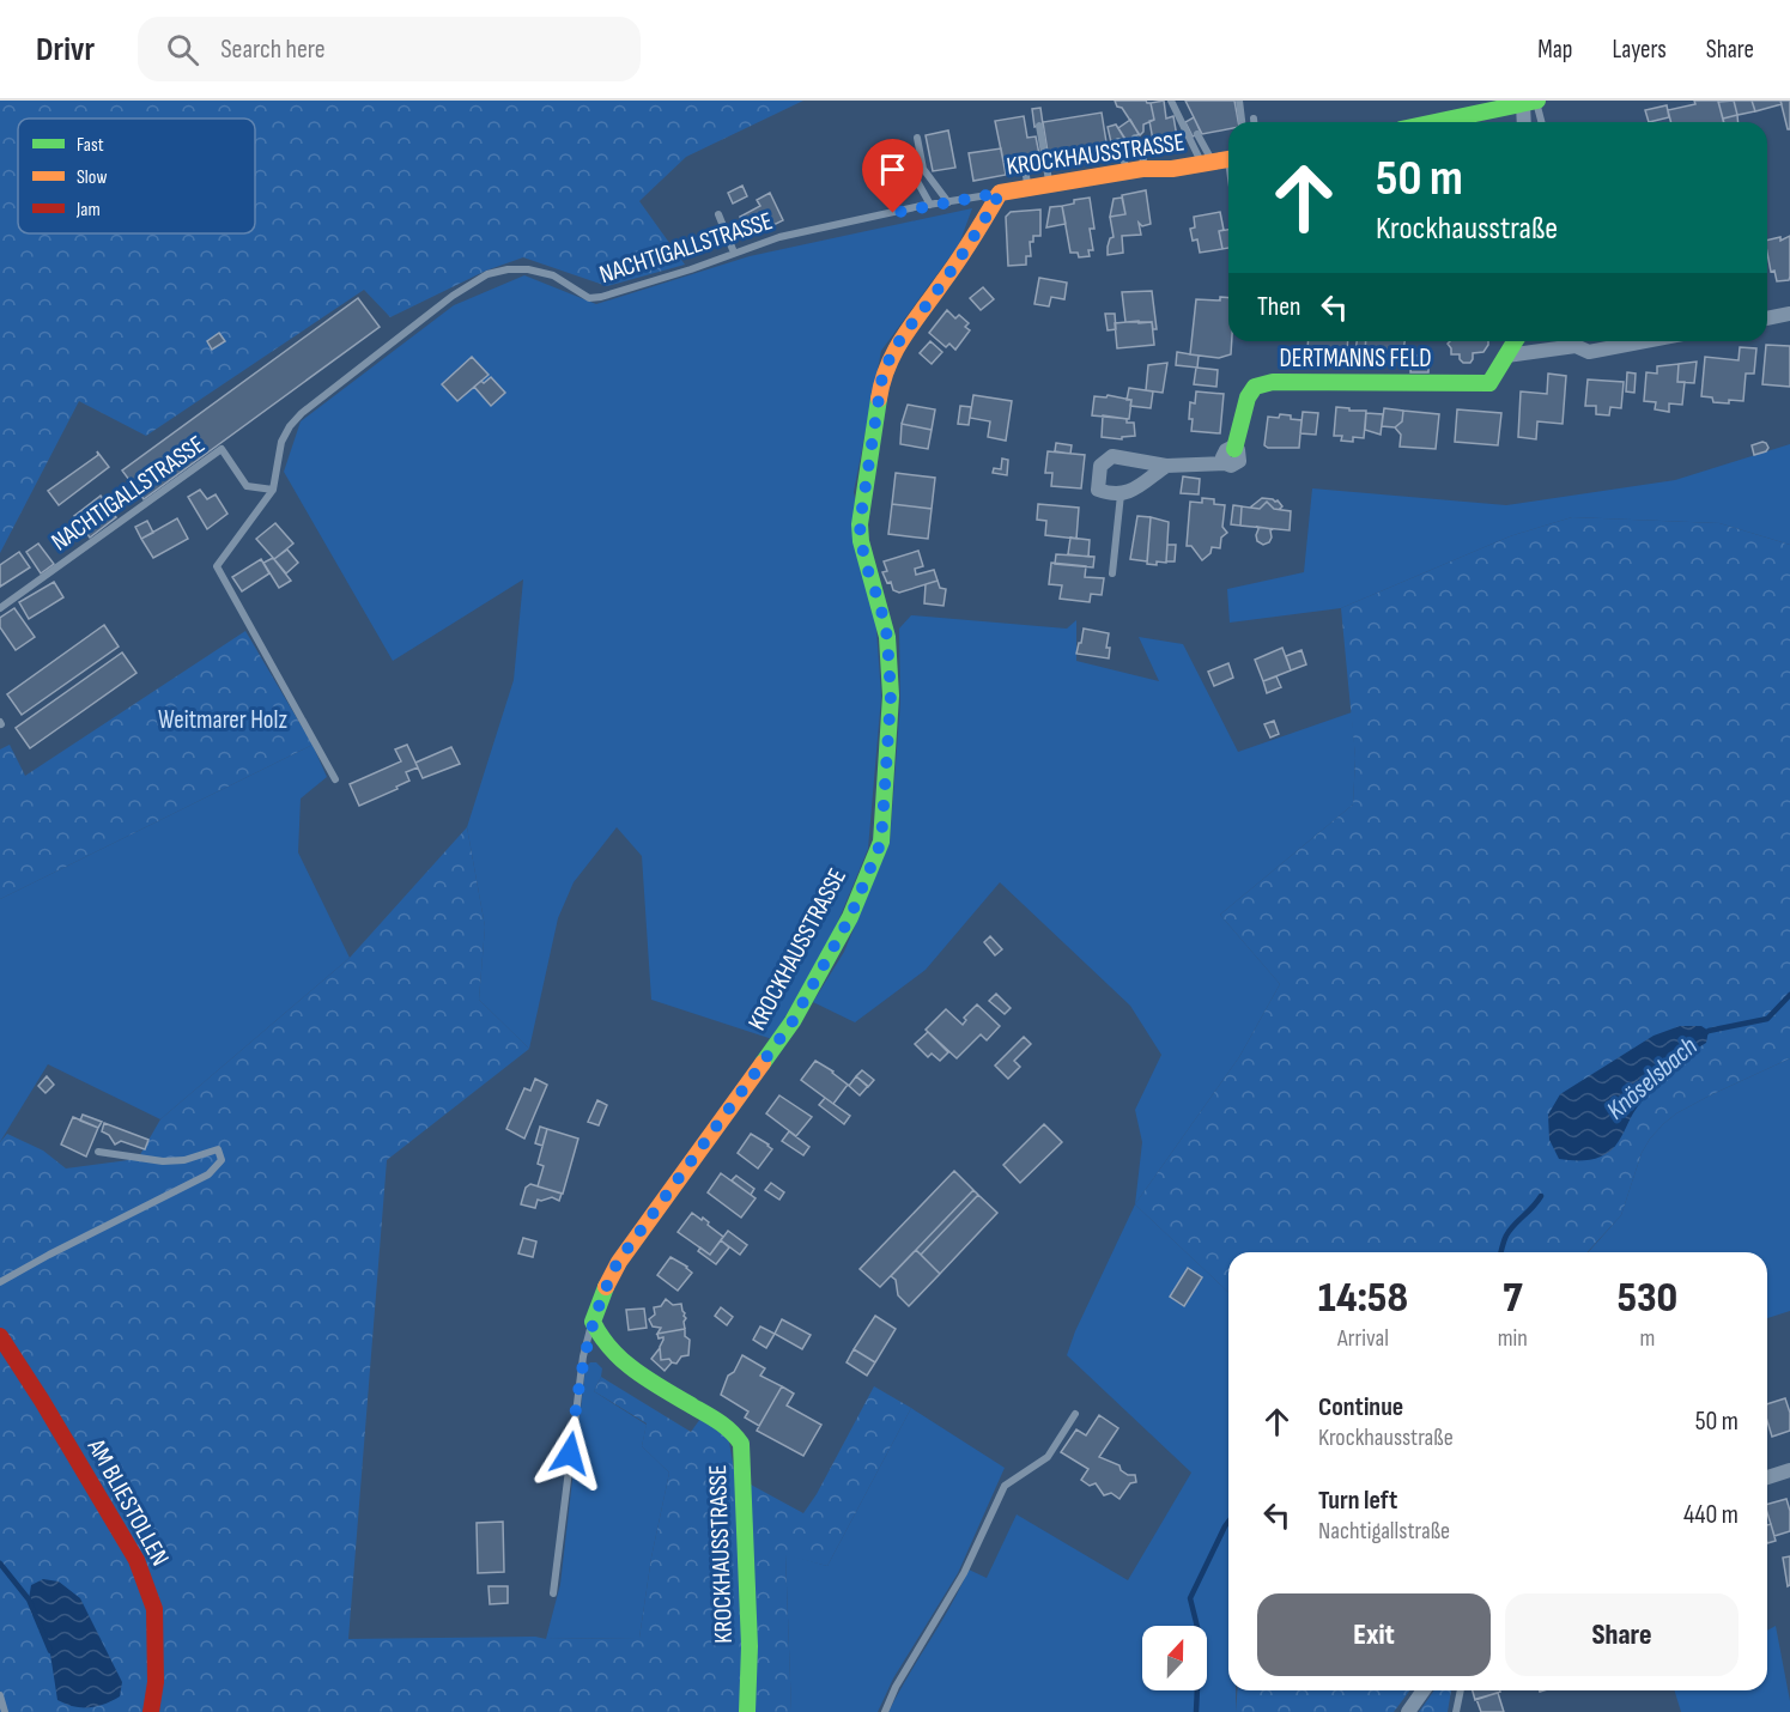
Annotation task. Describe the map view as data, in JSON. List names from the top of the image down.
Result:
{
  "streets": {
    "street": ["KROCKHAUSSTRASSE", "DERTMANNS FELD", "AM BLIESTOLLEN"],
    "lane": ["NACHTIGALLSTRASSE"]
  },
  "crossings": [
    ["KROCKHAUSSTRASSE", "NACHTIGALLSTRASSE"]
  ],
  "water": ["Knöselsbach"],
  "parks": ["Weitmarer Holz"],
  "legend": ["Fast", "Slow", "Jam"],
  "north": "top",
  "page": {
    "header": "Drivr",
    "search": "Search here",
    "nav": ["Map", "Layers", "Share"],
    "turn": ["50 m", "Krockhausstraße"],
    "then": "Then",
    "eta": [
      "14:58",
      "Arrival",
      "7",
      "min",
      "530",
      "m"
    ],
    "list": [
      {
        "name": "Continue",
        "note": "Krockhausstraße",
        "value": "50 m"
      },
      {
        "name": "Turn left",
        "note": "Nachtigallstraße",
        "value": "440 m"
      }
    ],
    "buttons": ["Exit", "Share"]
  }
}
